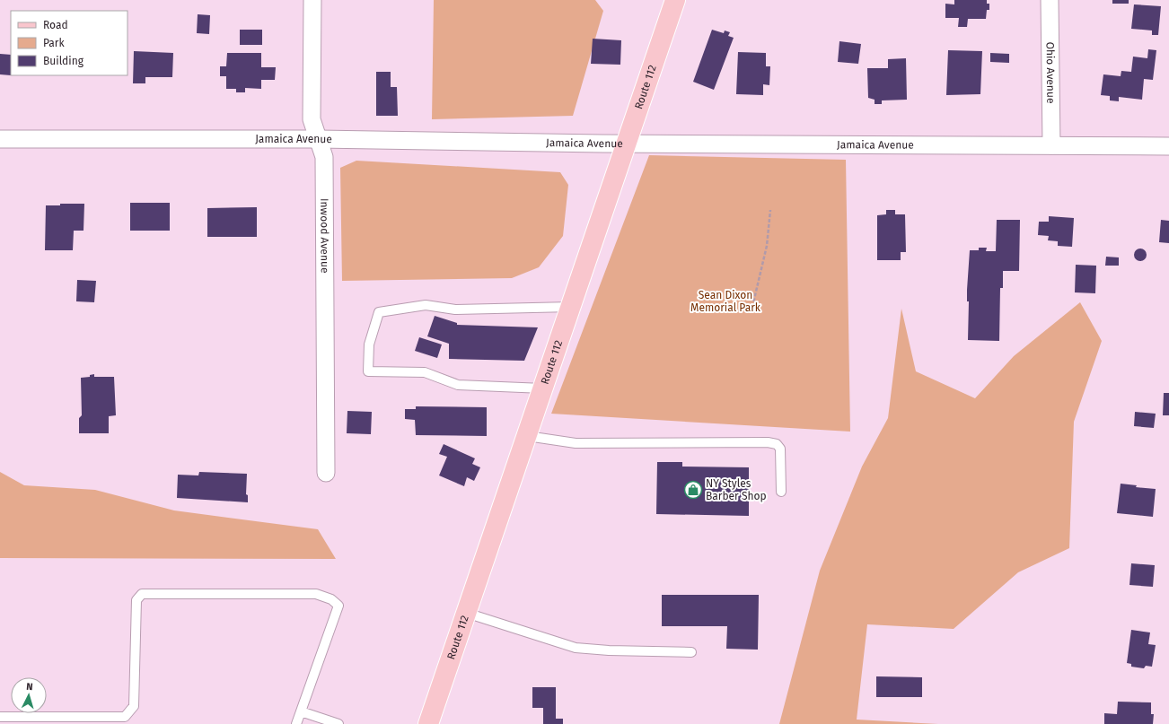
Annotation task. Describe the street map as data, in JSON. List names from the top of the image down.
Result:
{
  "streets": {
    "main road": ["Route 112"],
    "street": ["Ohio Avenue", "Jamaica Avenue", "Inwood Avenue"]
  },
  "crossings": [
    ["Ohio Avenue", "Jamaica Avenue"],
    ["Route 112", "Jamaica Avenue"],
    ["Jamaica Avenue", "Inwood Avenue"]
  ],
  "parks": ["Sean Dixon Memorial Park"],
  "places": {
    "shop": ["NY Styles Barber Shop"]
  },
  "legend": ["Road", "Park", "Building"],
  "north": "top"
}
